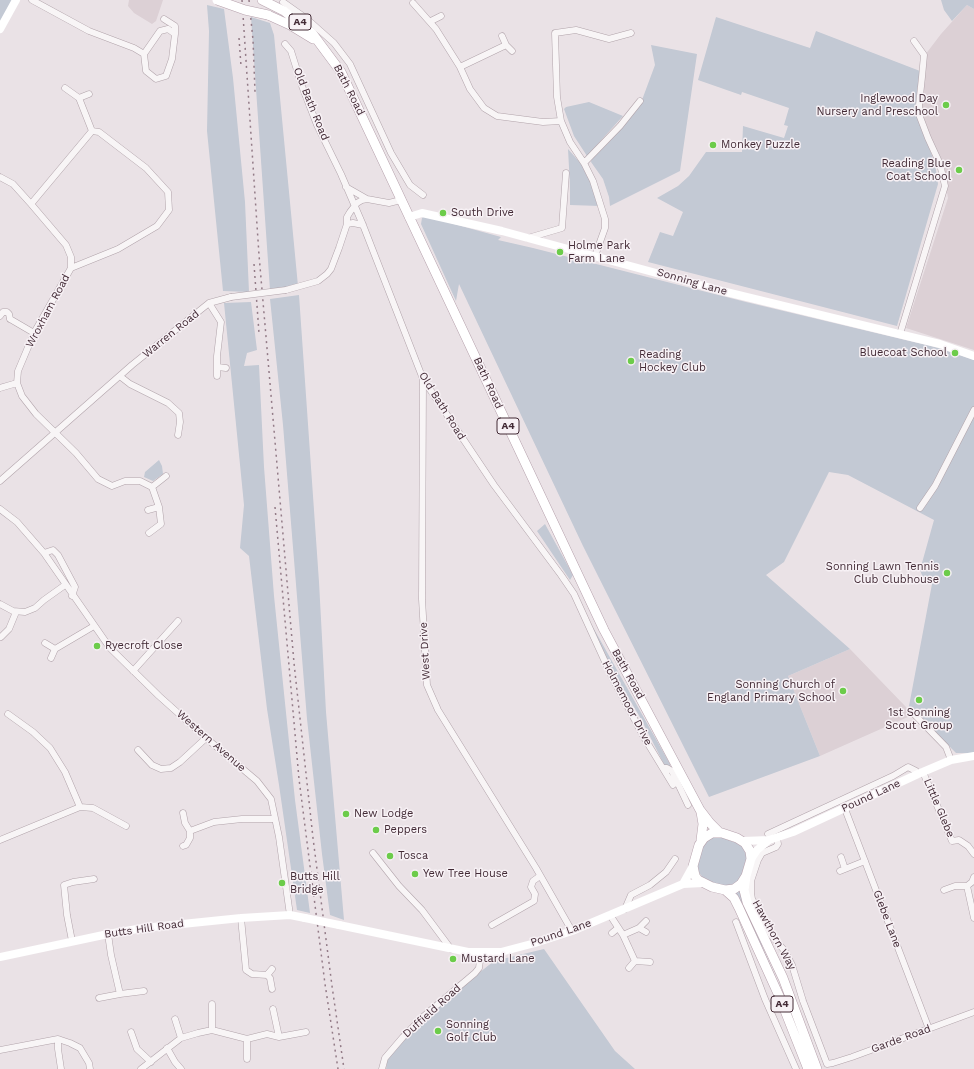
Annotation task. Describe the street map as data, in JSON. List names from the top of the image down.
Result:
{
  "streets": {
    "main road": ["A4", "Bath Road"],
    "street": [
      "Old Bath Road",
      "Sonning Lane",
      "Wroxham Road",
      "Warren Road",
      "West Drive",
      "Holmemoor Drive",
      "Western Avenue",
      "Pound Lane",
      "Little Glebe",
      "Glebe Lane",
      "Butts Hill Road",
      "Hawthorn Way",
      "Duffield Road",
      "Garde Road"
    ]
  },
  "crossings": [
    ["A4", "Bath Road"],
    ["A4", "Pound Lane"],
    ["Bath Road", "Sonning Lane"],
    ["Bath Road", "Pound Lane"],
    ["Old Bath Road", "Warren Road"],
    ["Old Bath Road", "West Drive"],
    ["Old Bath Road", "Holmemoor Drive"],
    ["West Drive", "Pound Lane"],
    ["Western Avenue", "Pound Lane"],
    ["Western Avenue", "Butts Hill Road"],
    ["Pound Lane", "Little Glebe"],
    ["Pound Lane", "Glebe Lane"],
    ["Pound Lane", "Butts Hill Road"],
    ["Pound Lane", "Hawthorn Way"],
    ["Pound Lane", "Duffield Road"],
    ["Glebe Lane", "Garde Road"],
    ["Hawthorn Way", "Garde Road"]
  ],
  "places": [
    "Inglewood Day Nursery and Preschool",
    "Monkey Puzzle",
    "Reading Blue Coat School",
    "South Drive",
    "Holme Park Farm Lane",
    "Bluecoat School",
    "Reading Hockey Club",
    "Sonning Lawn Tennis Club Clubhouse",
    "Ryecroft Close",
    "Sonning Church of England Primary School",
    "1st Sonning Scout Group",
    "New Lodge",
    "Peppers",
    "Tosca",
    "Yew Tree House",
    "Butts Hill Bridge",
    "Mustard Lane",
    "Sonning Golf Club"
  ]
}
